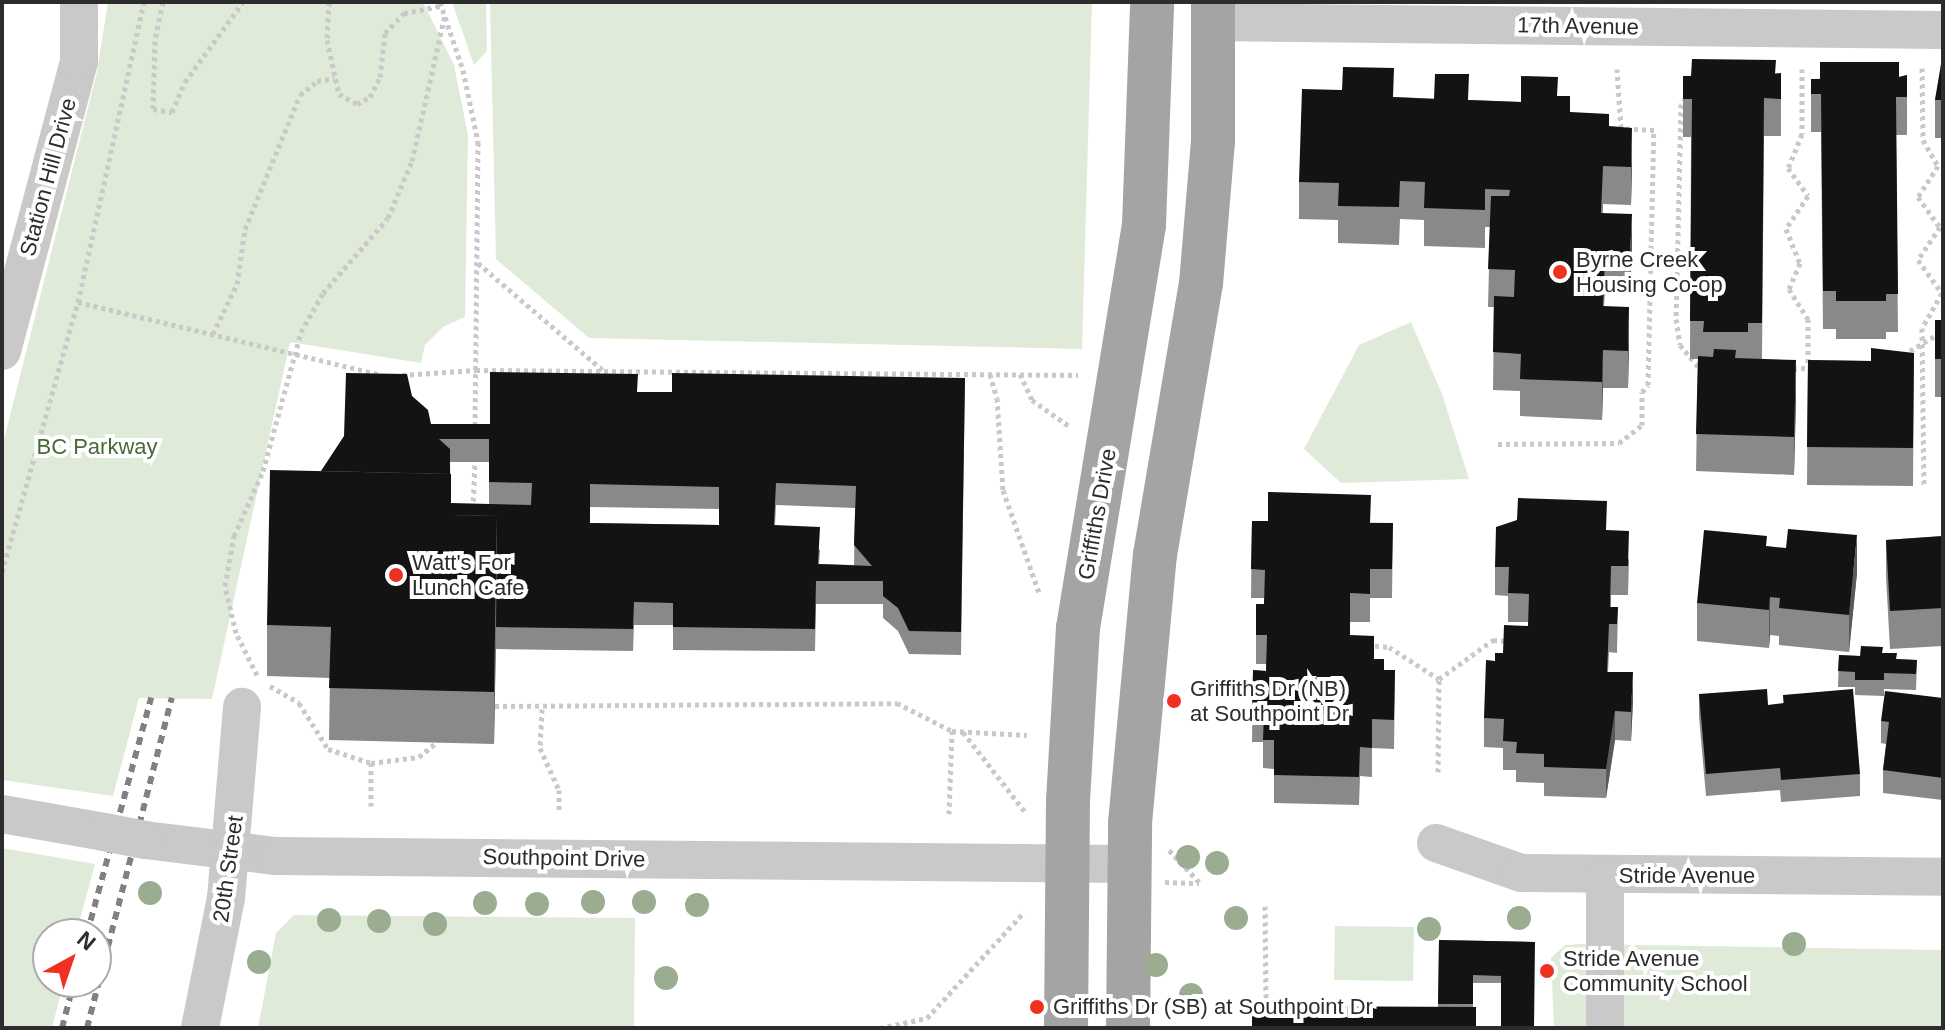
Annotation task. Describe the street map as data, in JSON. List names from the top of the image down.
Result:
{
  "streets": {
    "main road": ["Griffiths Drive"],
    "street": [
      "17th Avenue",
      "Station Hill Drive",
      "Southpoint Drive",
      "20th Street",
      "Stride Avenue"
    ]
  },
  "crossings": [
    ["Griffiths Drive", "Southpoint Drive"],
    ["Southpoint Drive", "20th Street"]
  ],
  "parks": ["BC Parkway"],
  "places": [
    "Byrne Creek Housing Co-op",
    "Watt's For Lunch Cafe",
    "Griffiths Dr (NB) at Southpoint Dr",
    "Stride Avenue Community School",
    "Griffiths Dr (SB) at Southpoint Dr"
  ],
  "north": "top right"
}
